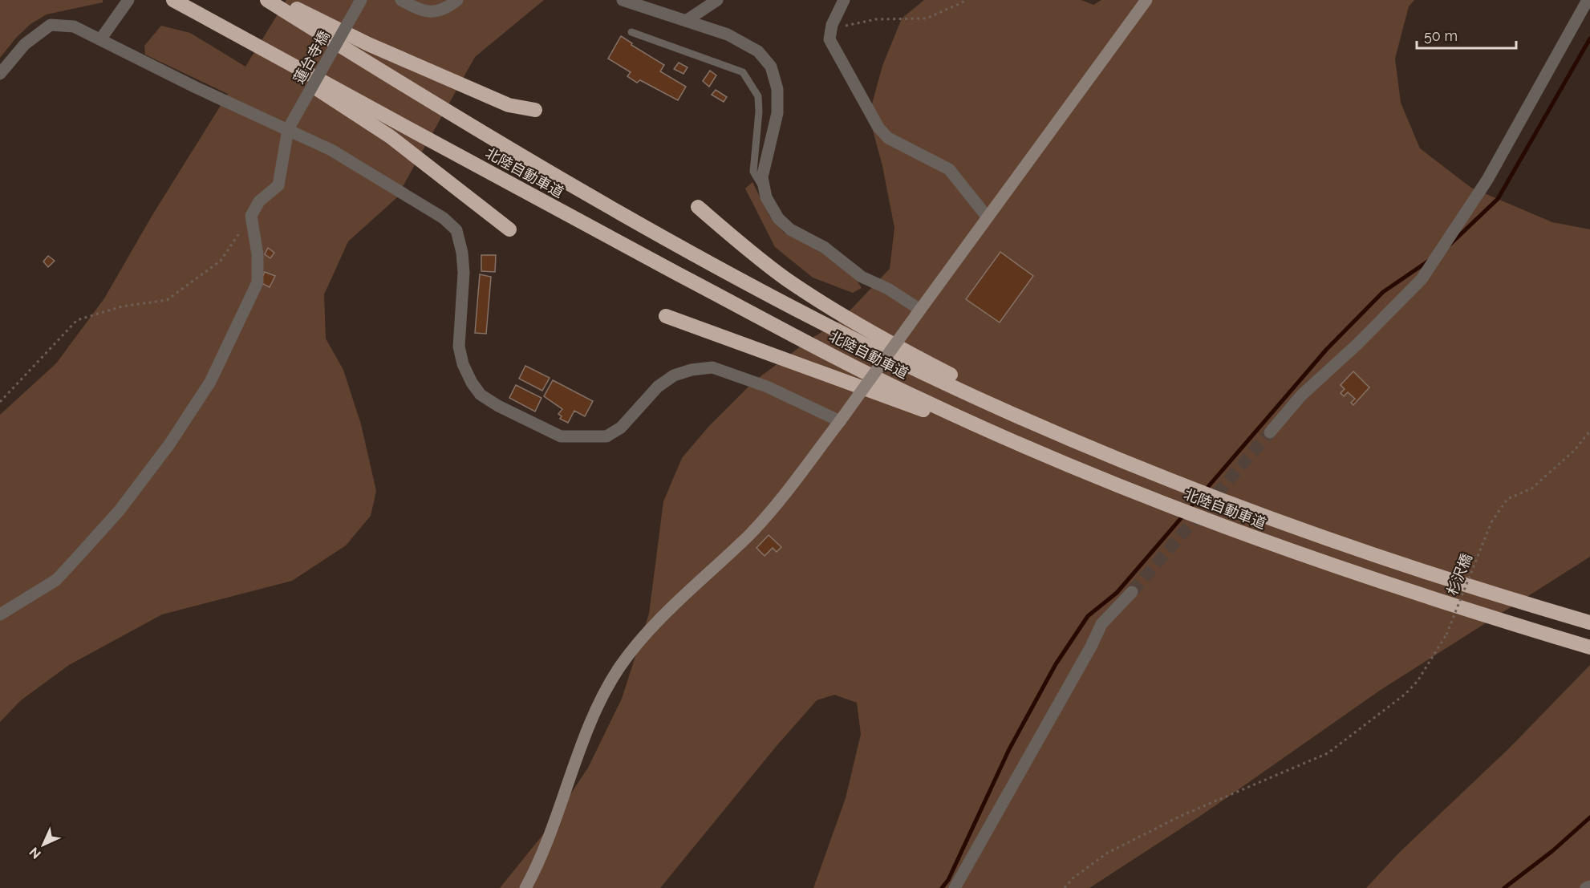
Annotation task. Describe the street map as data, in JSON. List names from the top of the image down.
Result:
{
  "streets": {
    "highway": ["北陸自動車道"],
    "street": ["蓮台寺橋"],
    "path": ["杉沢橋"]
  },
  "scale_bar": "50 m",
  "north": "bottom left"
}
